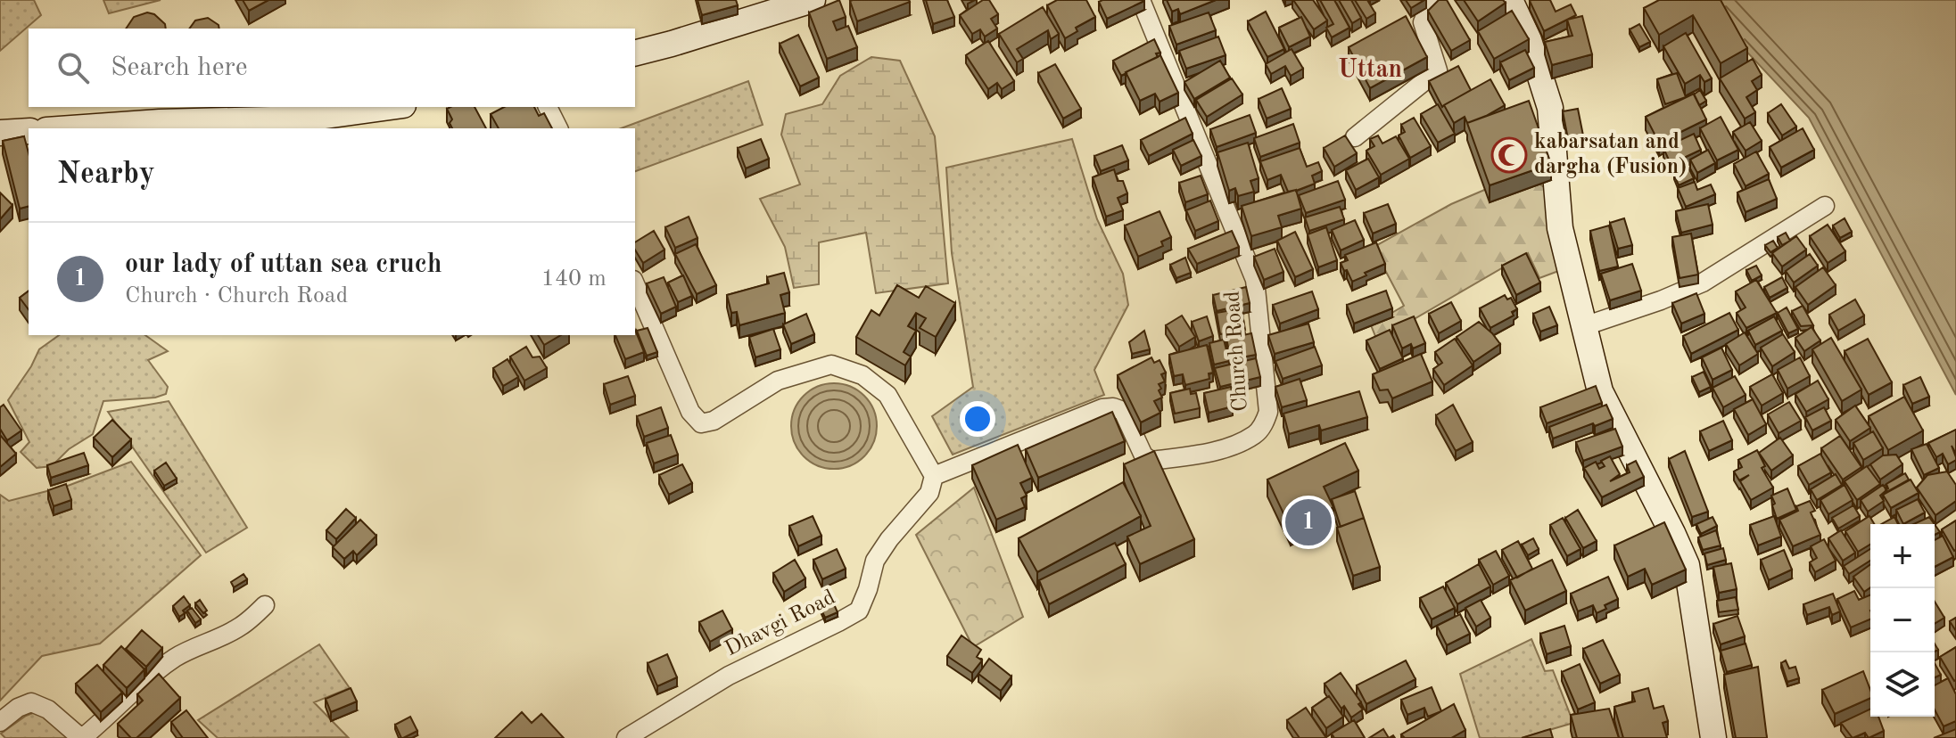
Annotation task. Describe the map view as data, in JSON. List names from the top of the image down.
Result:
{
  "streets": {
    "street": ["Church Road", "Dhavgi Road"]
  },
  "crossings": [
    ["Church Road", "Dhavgi Road"]
  ],
  "districts": ["Uttan"],
  "places": {
    "mosque": ["kabarsatan and dargha (Fusion)"]
  },
  "page": {
    "search": "Search here",
    "heading": "Nearby",
    "list": [
      {
        "mark": "1",
        "name": "our lady of uttan sea cruch",
        "note": "Church · Church Road",
        "value": "140 m"
      }
    ],
    "pins": "1",
    "map_buttons": ["+", "−"]
  }
}
